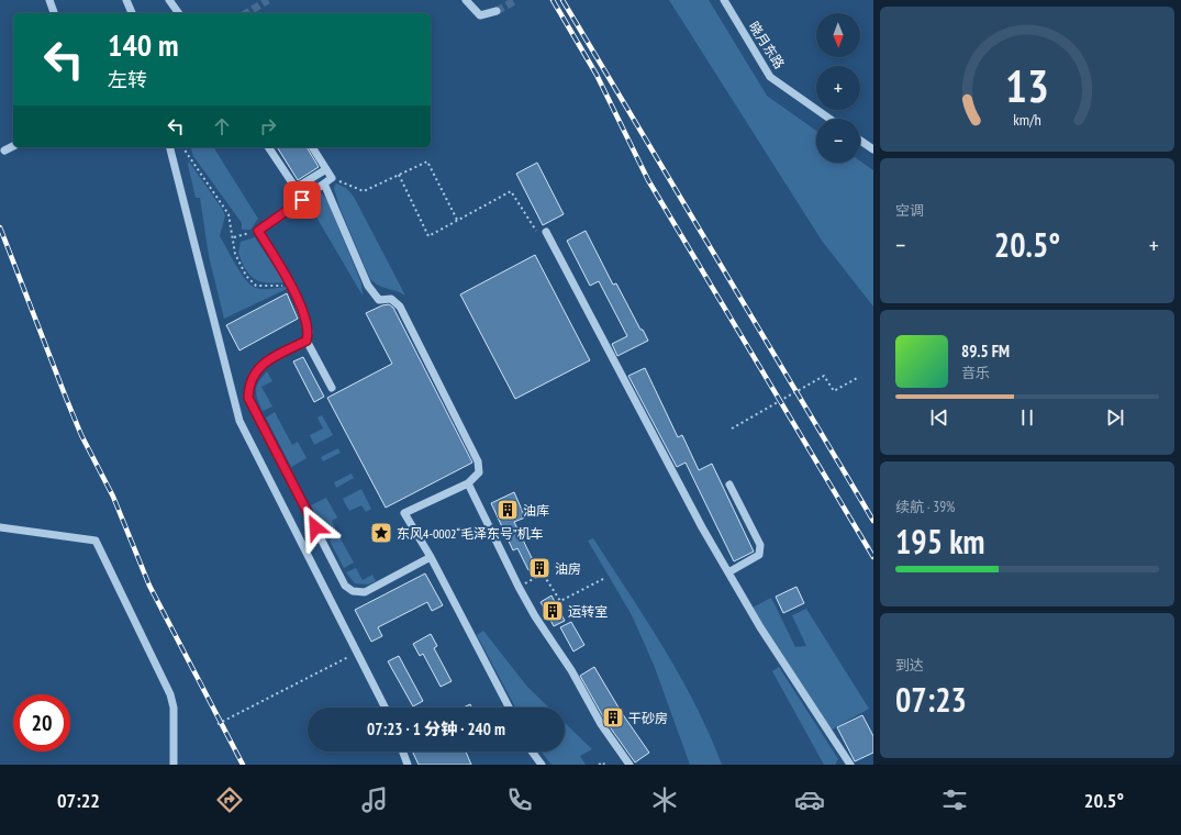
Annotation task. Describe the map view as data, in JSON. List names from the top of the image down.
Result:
{
  "streets": {
    "street": ["晓月东路"]
  },
  "places": {
    "building": [
      "油库",
      "油房",
      "运转室",
      "干砂房"
    ],
    "place": ["东风4-0002“毛泽东号”机车"]
  },
  "north": "bottom",
  "page": {
    "map_buttons": ["+", "−"],
    "turn": ["140 m", "左转"],
    "tile": [
      "空调",
      ["续航 · 39%", "195 km"],
      ["到达", "07:23"]
    ],
    "heat": ["−", "20.5°", "+"],
    "song": ["89.5 FM", "音乐"],
    "limit": "20",
    "trip": "07:23 · 1 分钟 · 240 m",
    "tabs": ["07:22", "20.5°"],
    "gauge": ["13", "km/h"]
  }
}
